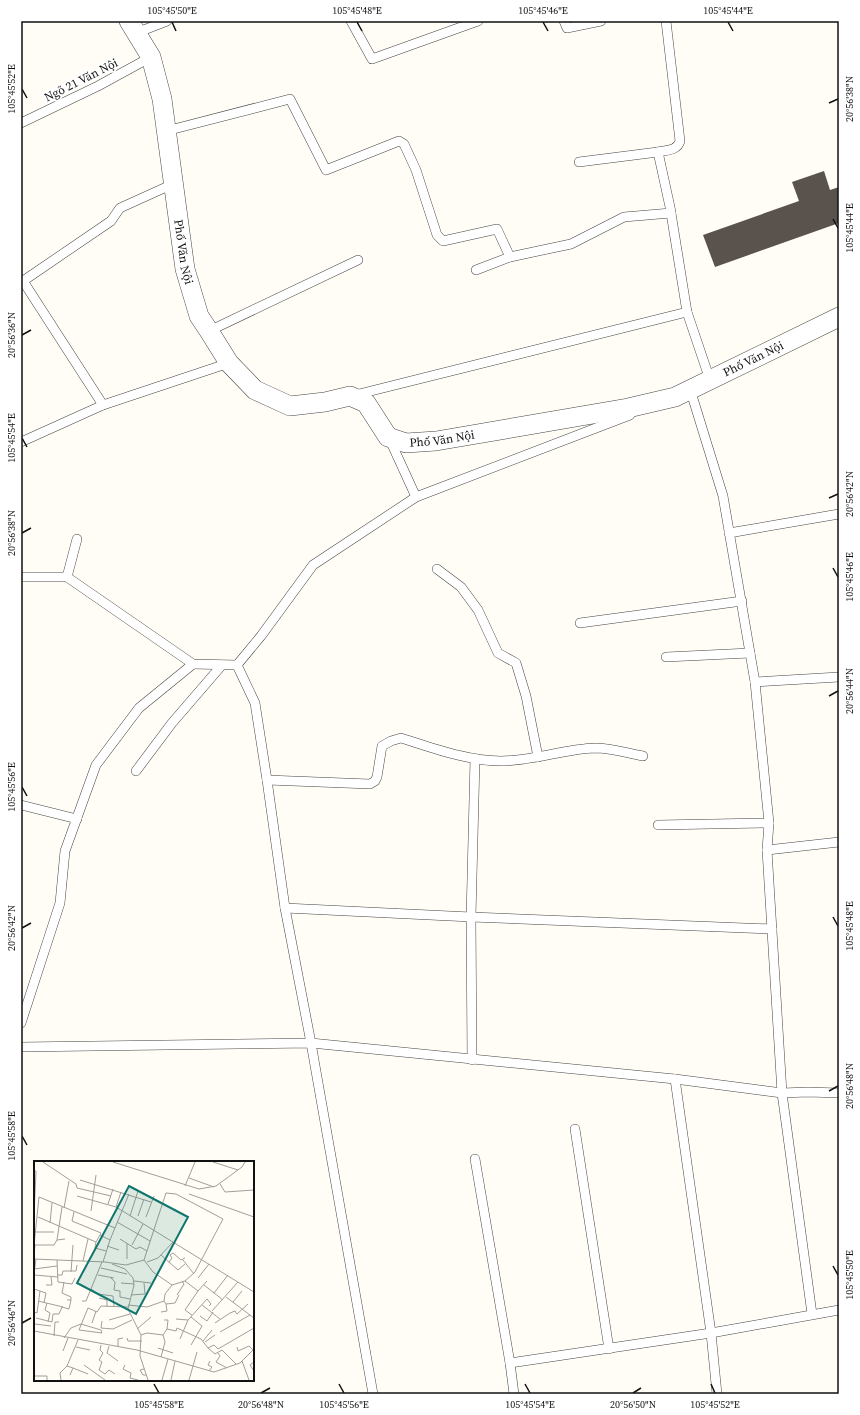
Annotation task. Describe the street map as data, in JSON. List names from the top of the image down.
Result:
{
  "streets": {
    "street": ["Phố Văn Nội"],
    "lane": ["Ngõ 21 Văn Nội"]
  },
  "crossings": [
    ["Ngõ 21 Văn Nội", "Phố Văn Nội"]
  ],
  "coordinates": [
    "105°45'50\"E",
    "105°45'48\"E",
    "105°45'46\"E",
    "105°45'44\"E",
    "105°45'52\"E",
    "20°56'38\"N",
    "20°56'36\"N",
    "105°45'54\"E",
    "20°56'42\"N",
    "20°56'44\"N",
    "105°45'56\"E",
    "20°56'48\"N",
    "105°45'58\"E",
    "20°56'46\"N",
    "20°56'50\"N"
  ]
}
